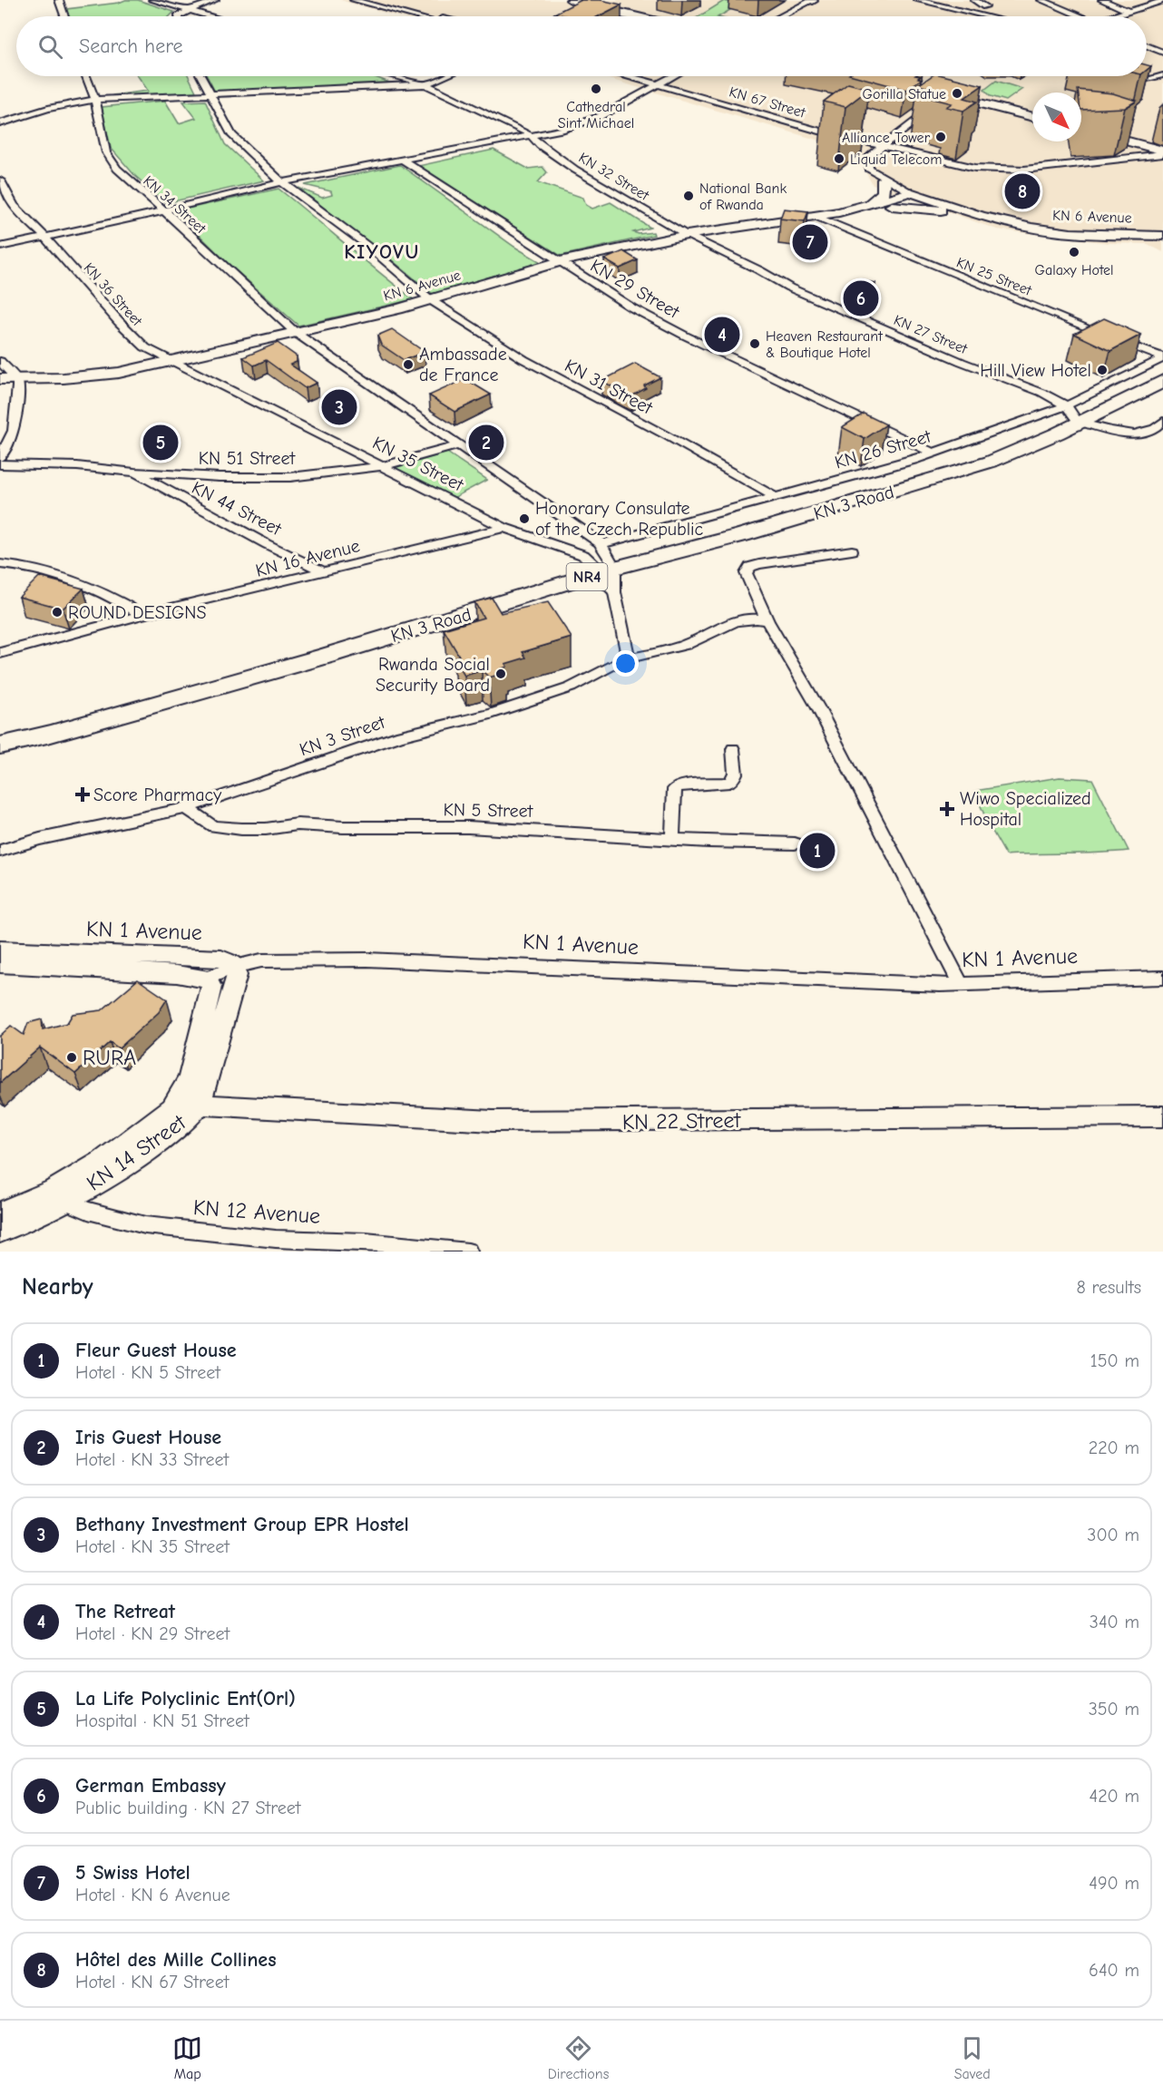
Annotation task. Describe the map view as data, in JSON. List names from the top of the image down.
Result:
{
  "streets": {
    "highway": ["KN 3 Road", "NR4"],
    "main road": ["KN 6 Avenue"],
    "street": [
      "KN 67 Street",
      "KN 32 Street",
      "KN 34 Street",
      "KN 25 Street",
      "KN 29 Street",
      "KN 36 Street",
      "KN 27 Street",
      "KN 31 Street",
      "KN 26 Street",
      "KN 51 Street",
      "KN 35 Street",
      "KN 44 Street",
      "KN 16 Avenue",
      "KN 3 Street",
      "KN 5 Street",
      "KN 1 Avenue",
      "KN 22 Street",
      "KN 14 Street",
      "KN 12 Avenue"
    ]
  },
  "crossings": [
    ["KN 32 Street", "KN 6 Avenue"],
    ["KN 32 Street", "KN 27 Street"],
    ["KN 34 Street", "KN 6 Avenue"],
    ["KN 34 Street", "KN 26 Street"],
    ["KN 34 Street", "KN 51 Street"],
    ["KN 6 Avenue", "KN 25 Street"],
    ["KN 6 Avenue", "KN 29 Street"],
    ["KN 6 Avenue", "KN 36 Street"],
    ["KN 6 Avenue", "KN 27 Street"],
    ["KN 6 Avenue", "KN 31 Street"],
    ["KN 6 Avenue", "KN 35 Street"],
    ["KN 25 Street", "KN 26 Street"],
    ["KN 29 Street", "KN 26 Street"],
    ["KN 36 Street", "KN 35 Street"],
    ["KN 27 Street", "KN 26 Street"],
    ["KN 27 Street", "KN 3 Road"],
    ["KN 31 Street", "KN 26 Street"],
    ["KN 26 Street", "KN 3 Road"],
    ["KN 51 Street", "KN 35 Street"],
    ["KN 51 Street", "KN 44 Street"],
    ["KN 35 Street", "KN 16 Avenue"],
    ["KN 44 Street", "KN 16 Avenue"],
    ["KN 3 Street", "KN 5 Street"],
    ["KN 1 Avenue", "KN 14 Street"],
    ["KN 22 Street", "KN 14 Street"],
    ["KN 14 Street", "KN 12 Avenue"]
  ],
  "districts": ["KIYOVU"],
  "places": {
    "other": [
      "Cathedral Sint Michael",
      "Gorilla Statue",
      "Alliance Tower",
      "Liquid Telecom",
      "National Bank of Rwanda",
      "Galaxy Hotel",
      "Heaven Restaurant & Boutique Hotel",
      "Ambassade de France",
      "Hill View Hotel",
      "Honorary Consulate of the Czech Republic",
      "ROUND DESIGNS",
      "Rwanda Social Security Board",
      "RURA"
    ],
    "health": ["Score Pharmacy", "Wiwo Specialized Hospital"]
  },
  "north": "bottom right",
  "page": {
    "search": "Search here",
    "pins": [
      "8",
      "7",
      "6",
      "4",
      "3",
      "2",
      "5",
      "1"
    ],
    "heading": ["Nearby", "8 results"],
    "list": [
      {
        "mark": "1",
        "name": "Fleur Guest House",
        "note": "Hotel · KN 5 Street",
        "value": "150 m"
      },
      {
        "mark": "2",
        "name": "Iris Guest House",
        "note": "Hotel · KN 33 Street",
        "value": "220 m"
      },
      {
        "mark": "3",
        "name": "Bethany Investment Group EPR Hostel",
        "note": "Hotel · KN 35 Street",
        "value": "300 m"
      },
      {
        "mark": "4",
        "name": "The Retreat",
        "note": "Hotel · KN 29 Street",
        "value": "340 m"
      },
      {
        "mark": "5",
        "name": "La Life Polyclinic Ent(Orl)",
        "note": "Hospital · KN 51 Street",
        "value": "350 m"
      },
      {
        "mark": "6",
        "name": "German Embassy",
        "note": "Public building · KN 27 Street",
        "value": "420 m"
      },
      {
        "mark": "7",
        "name": "5 Swiss Hotel",
        "note": "Hotel · KN 6 Avenue",
        "value": "490 m"
      },
      {
        "mark": "8",
        "name": "Hôtel des Mille Collines",
        "note": "Hotel · KN 67 Street",
        "value": "640 m"
      }
    ],
    "nav": ["Map", "Directions", "Saved"]
  }
}
